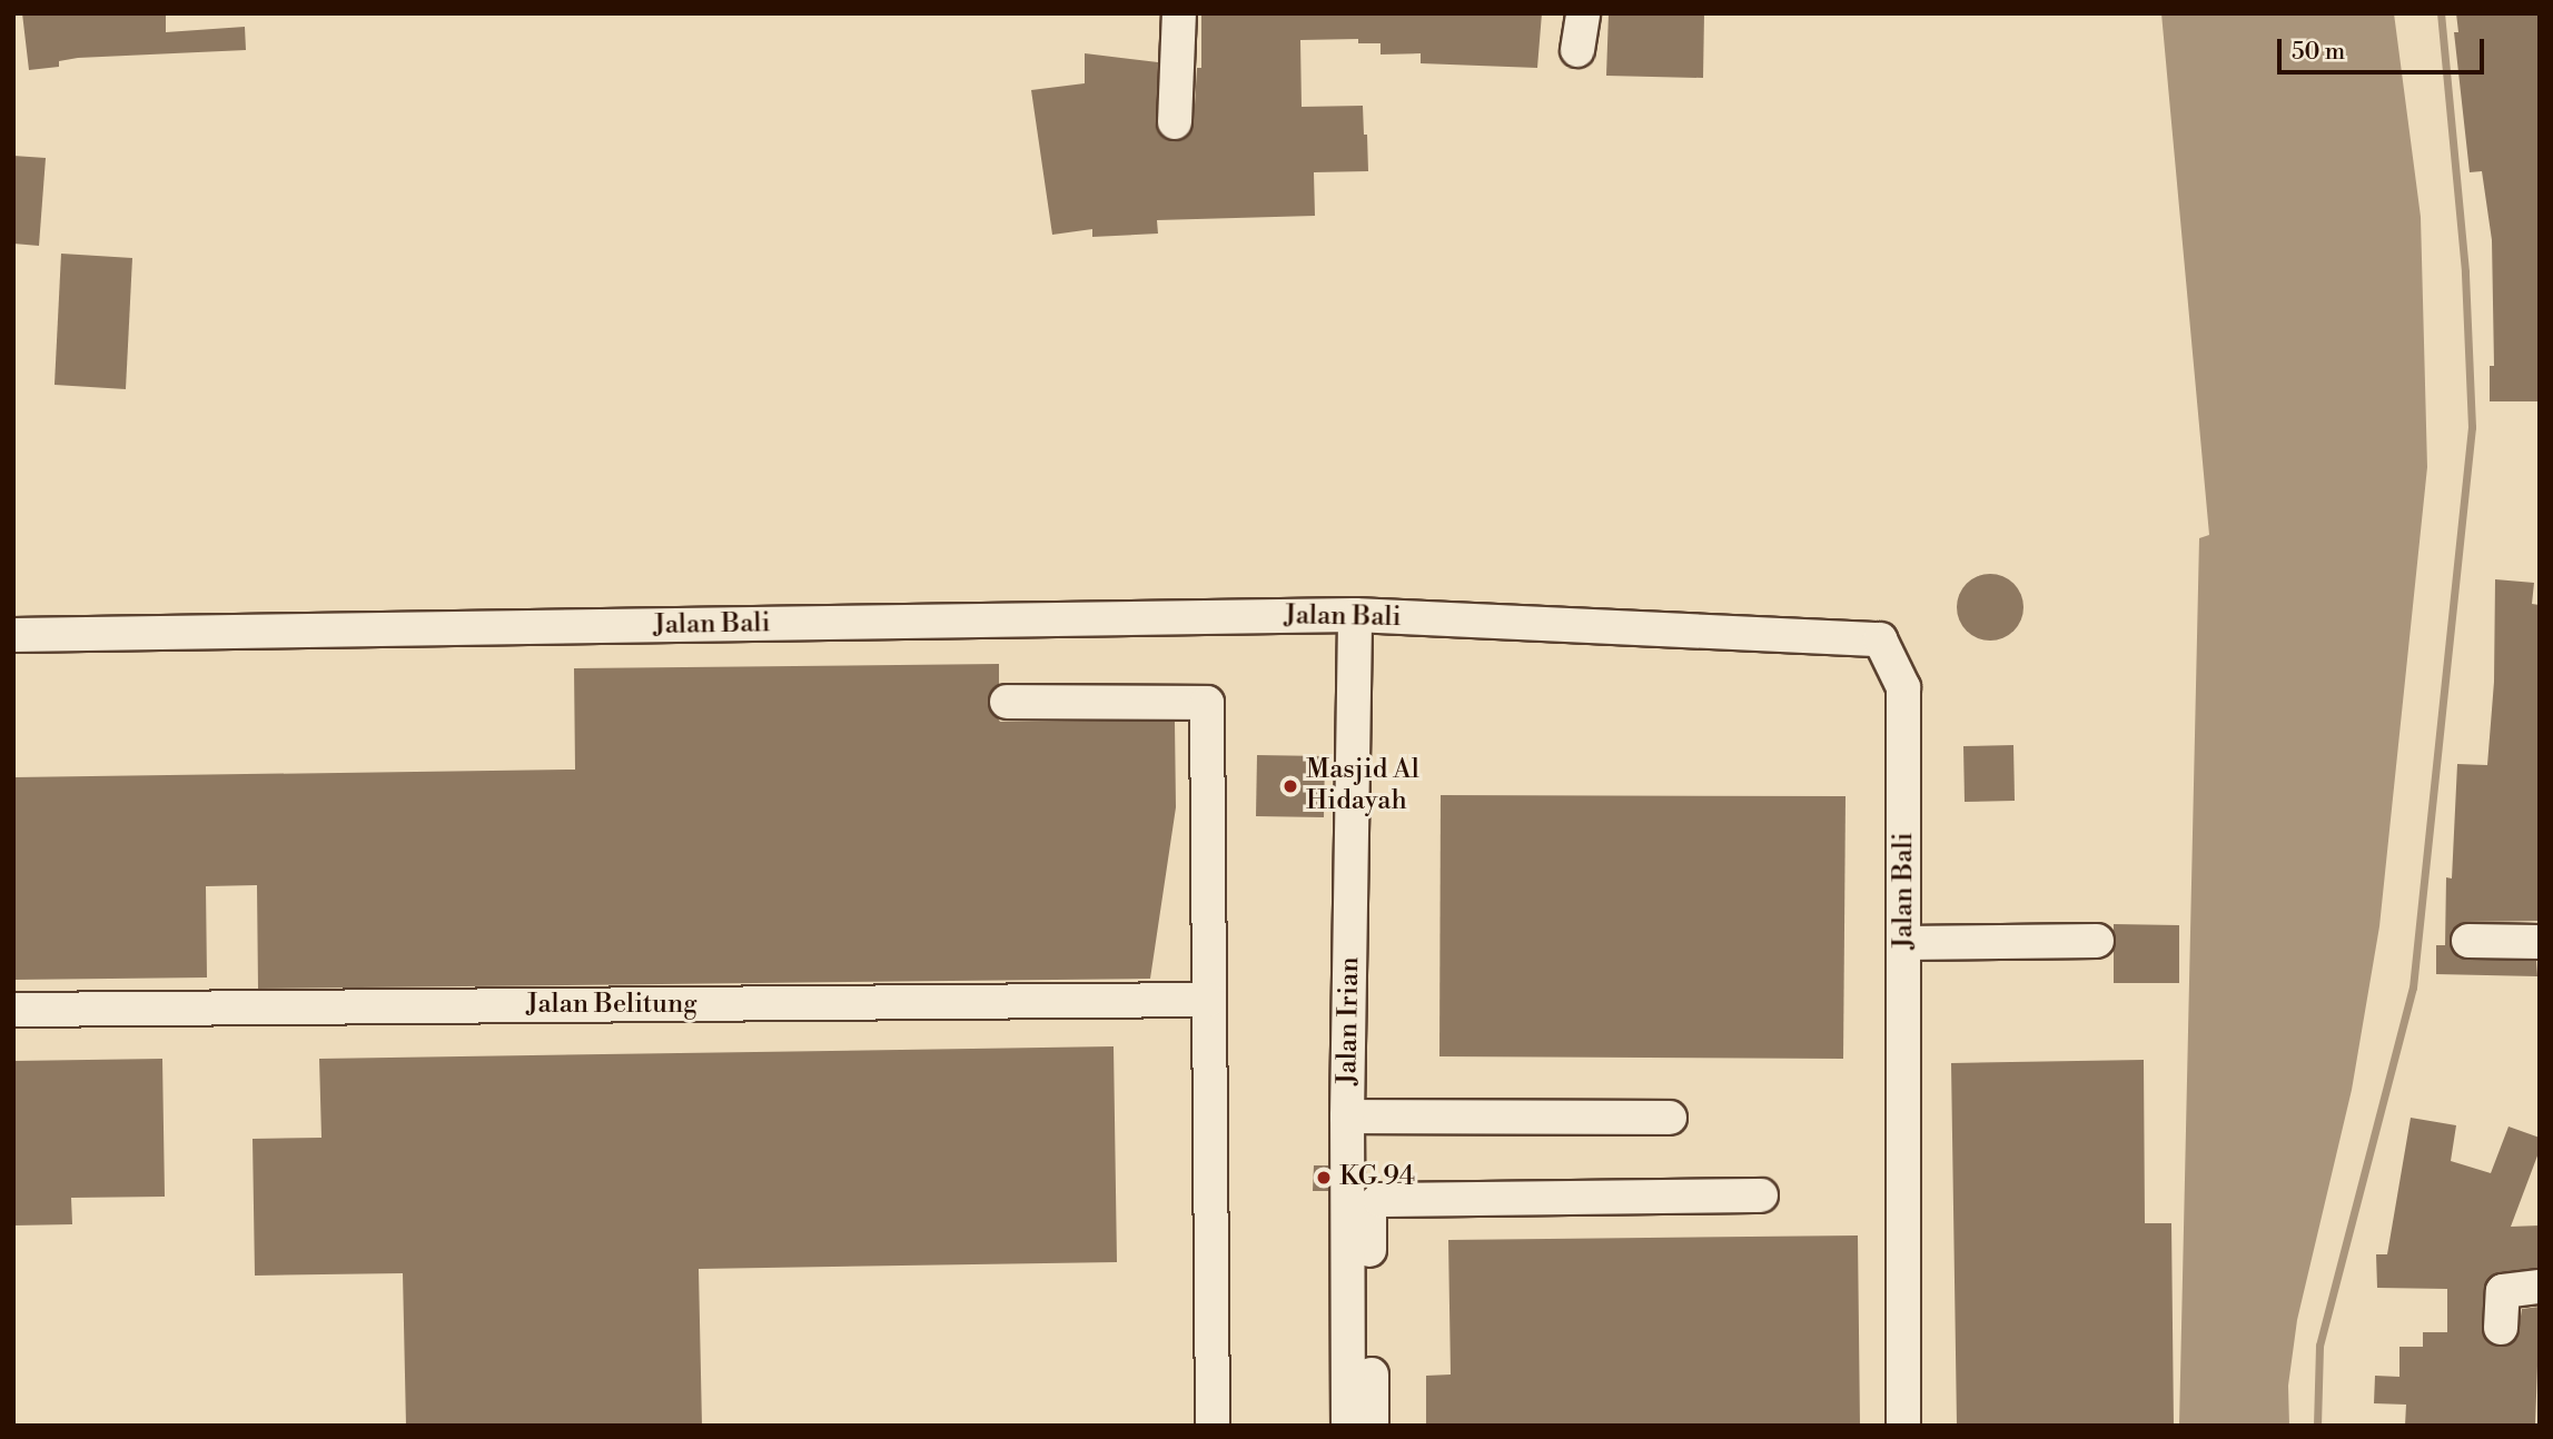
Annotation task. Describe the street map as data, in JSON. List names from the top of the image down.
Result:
{
  "streets": {
    "street": ["Jalan Bali", "Jalan Belitung", "Jalan Irian"]
  },
  "crossings": [
    ["Jalan Bali", "Jalan Irian"]
  ],
  "places": ["Masjid Al Hidayah", "KG 94"],
  "scale_bar": "50 m"
}
